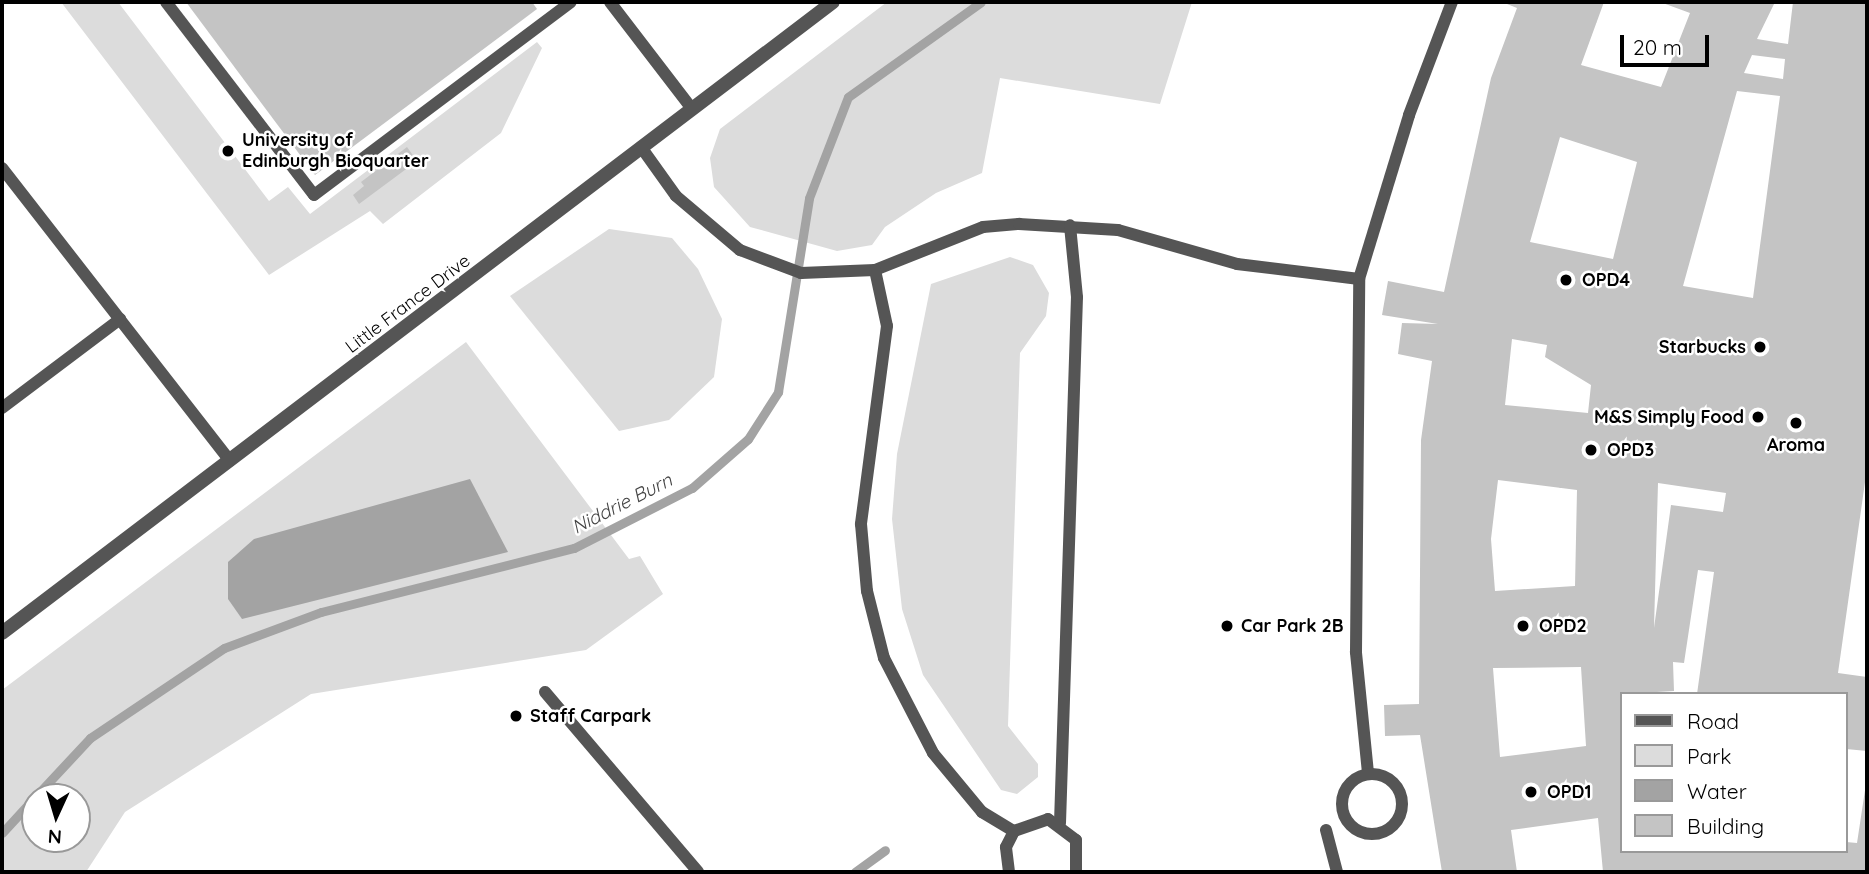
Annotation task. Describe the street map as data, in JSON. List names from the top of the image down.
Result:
{
  "streets": {
    "street": ["Little France Drive"]
  },
  "water": ["Niddrie Burn"],
  "places": [
    "University of Edinburgh Bioquarter",
    "OPD4",
    "Starbucks",
    "M&S Simply Food",
    "Aroma",
    "OPD3",
    "Car Park 2B",
    "OPD2",
    "Staff Carpark",
    "OPD1"
  ],
  "legend": [
    "Road",
    "Park",
    "Water",
    "Building"
  ],
  "scale_bar": "20 m",
  "north": "bottom"
}
